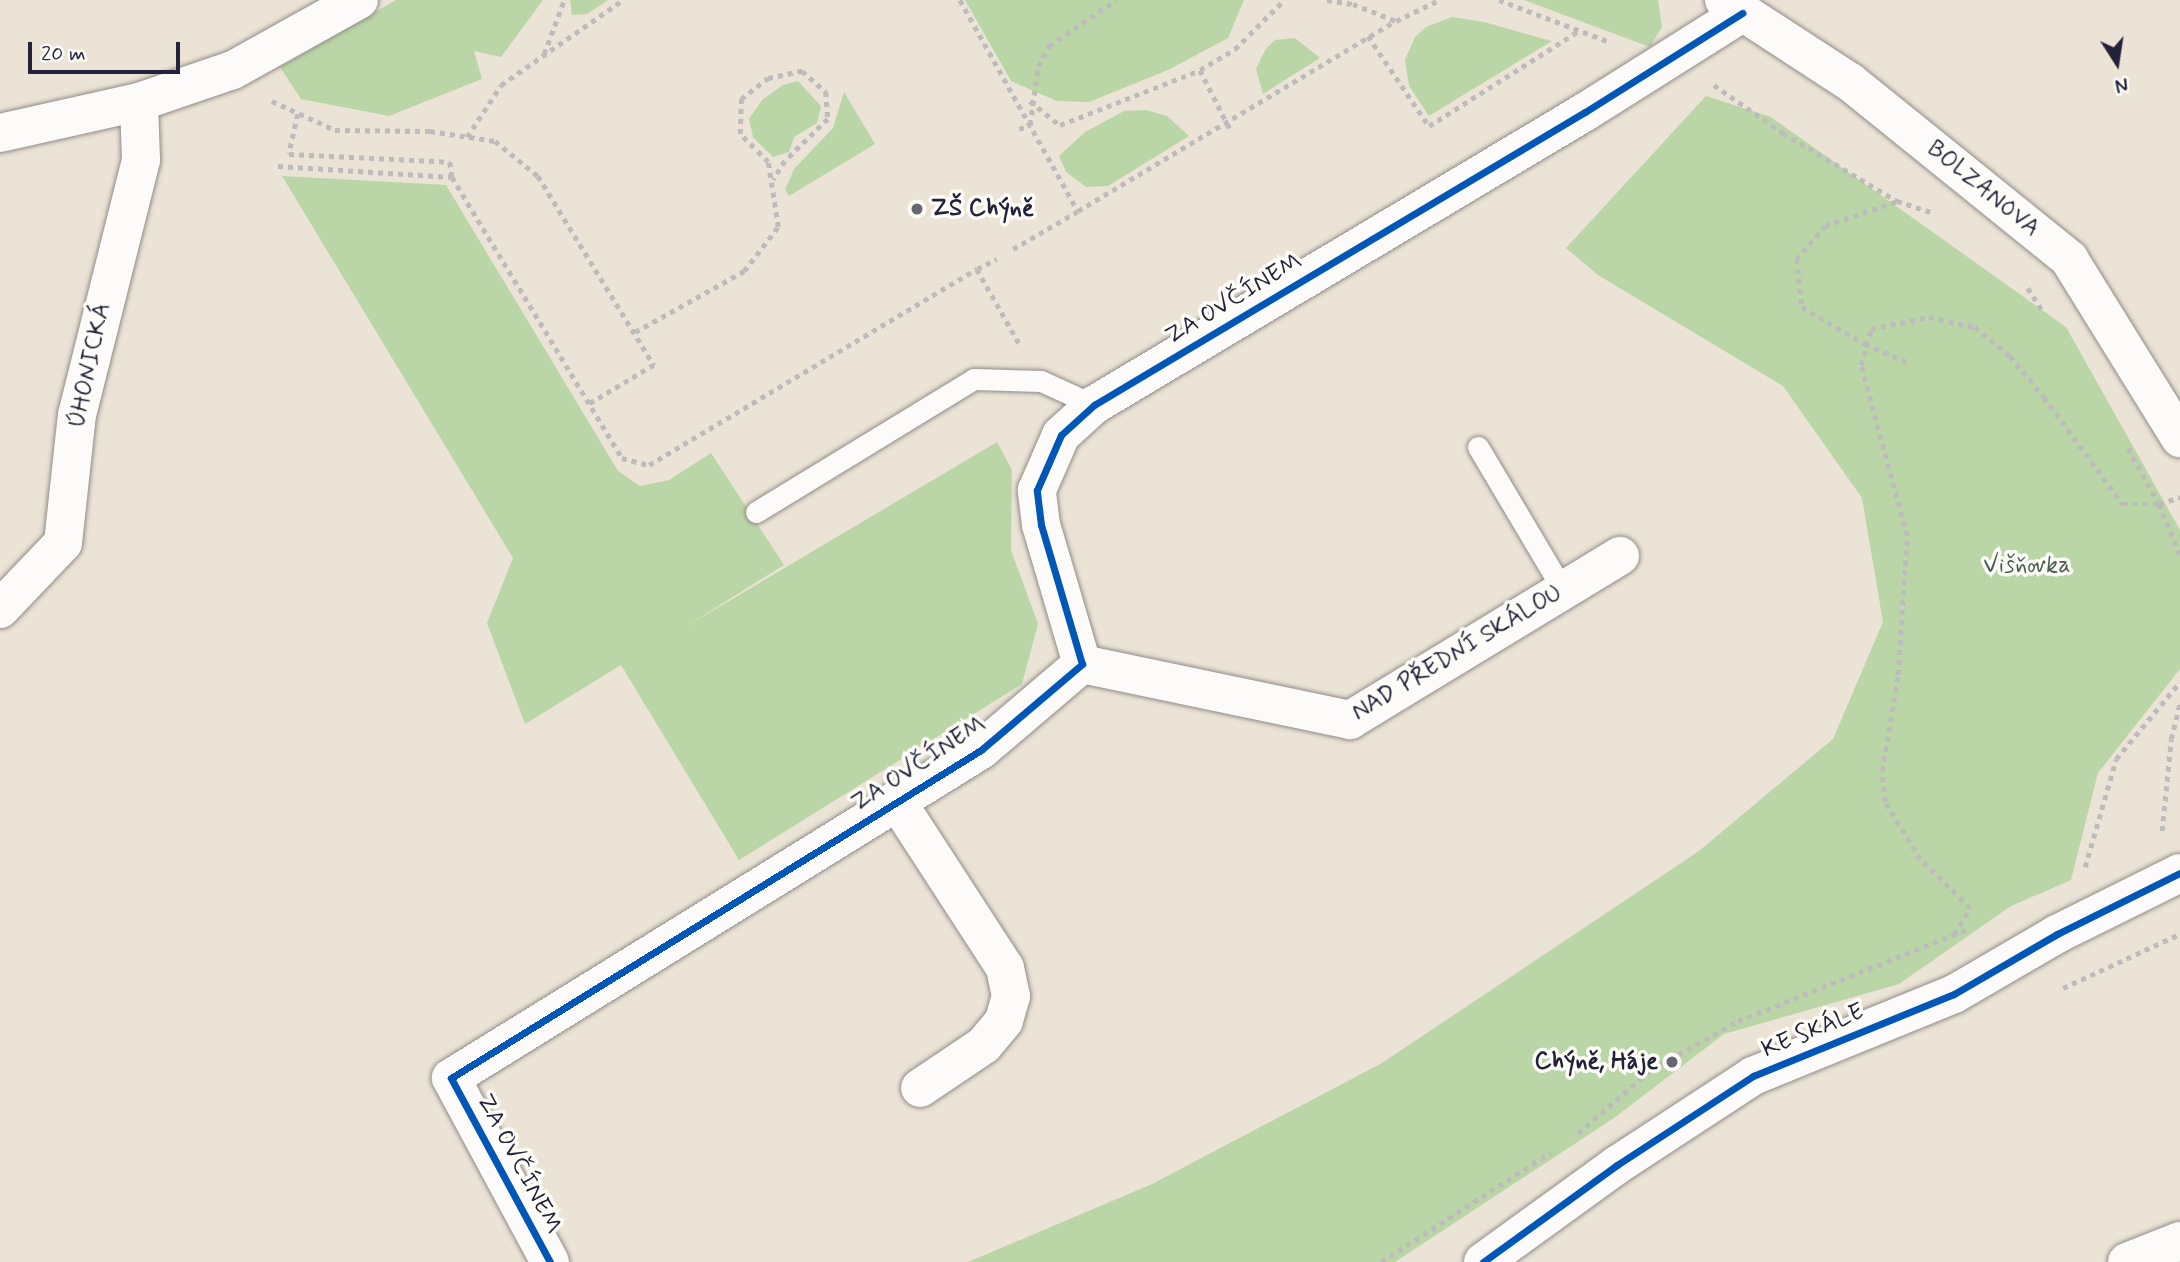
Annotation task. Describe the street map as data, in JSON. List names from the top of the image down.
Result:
{
  "streets": {
    "street": [
      "BOLZANOVA",
      "ZA OVČÍNEM",
      "ÚHONICKÁ",
      "NAD PŘEDNÍ SKÁLOU",
      "KE SKÁLE"
    ]
  },
  "crossings": [
    ["BOLZANOVA", "ZA OVČÍNEM"],
    ["ZA OVČÍNEM", "NAD PŘEDNÍ SKÁLOU"]
  ],
  "parks": ["Višňovka"],
  "places": ["ZŠ Chýně", "Chýně, Háje"],
  "scale_bar": "20 m",
  "north": "bottom"
}
